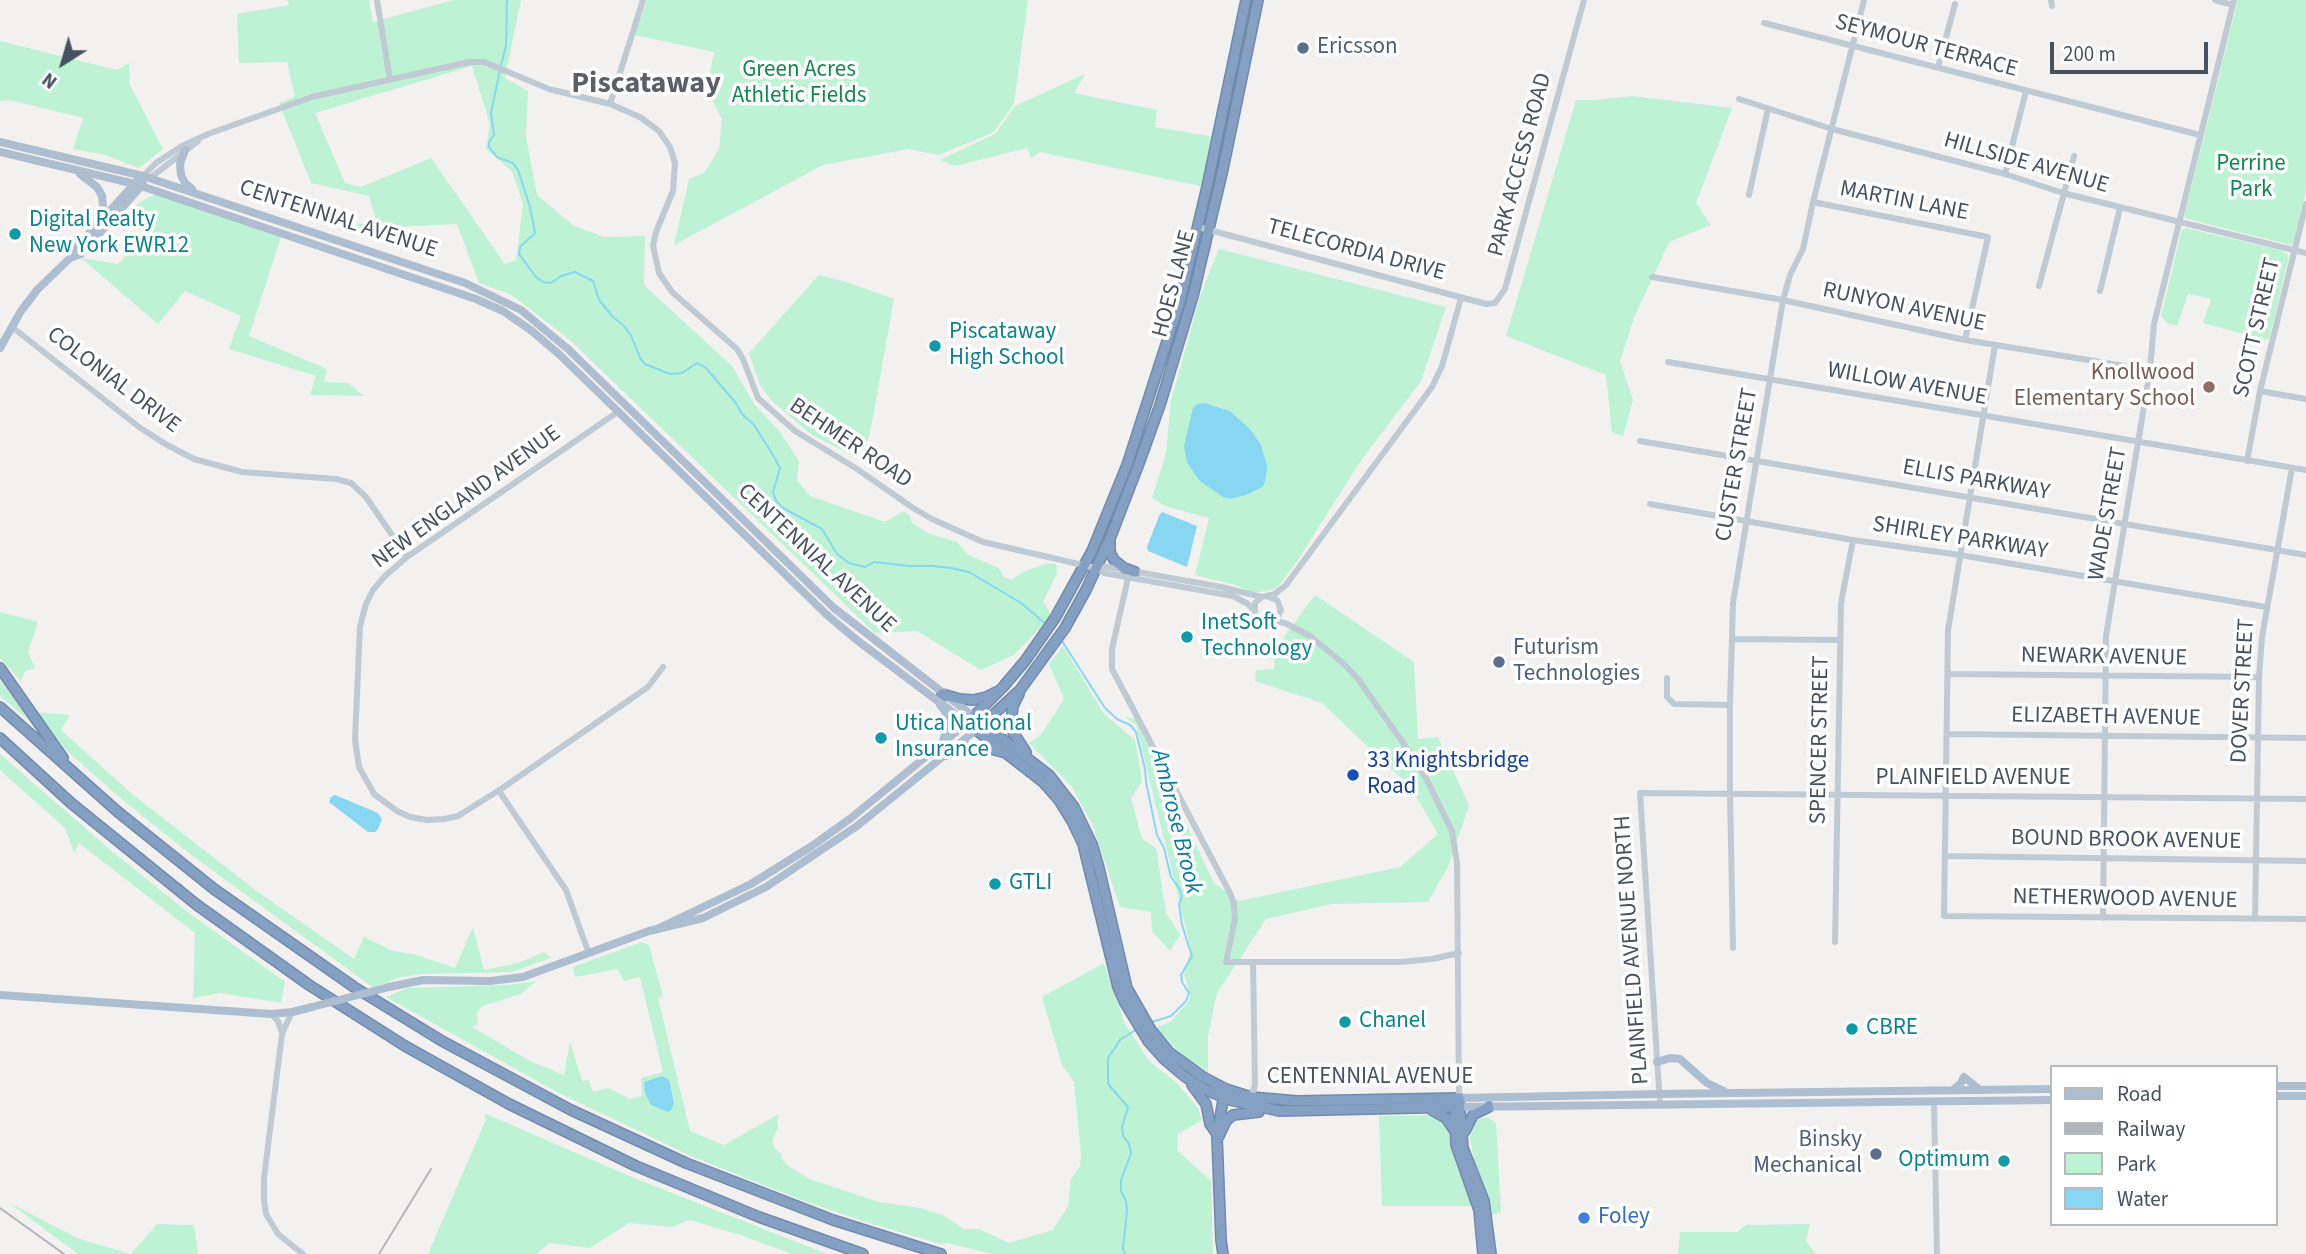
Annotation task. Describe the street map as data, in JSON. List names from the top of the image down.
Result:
{
  "streets": {
    "highway": ["CENTENNIAL AVENUE", "HOES LANE"],
    "street": [
      "SEYMOUR TERRACE",
      "HILLSIDE AVENUE",
      "PARK ACCESS ROAD",
      "MARTIN LANE",
      "TELECORDIA DRIVE",
      "RUNYON AVENUE",
      "SCOTT STREET",
      "COLONIAL DRIVE",
      "WILLOW AVENUE",
      "BEHMER ROAD",
      "CUSTER STREET",
      "ELLIS PARKWAY",
      "NEW ENGLAND AVENUE",
      "WADE STREET",
      "SHIRLEY PARKWAY",
      "NEWARK AVENUE",
      "DOVER STREET",
      "ELIZABETH AVENUE",
      "SPENCER STREET",
      "PLAINFIELD AVENUE",
      "BOUND BROOK AVENUE",
      "NETHERWOOD AVENUE",
      "PLAINFIELD AVENUE NORTH"
    ]
  },
  "crossings": [
    ["SEYMOUR TERRACE", "CUSTER STREET"],
    ["SEYMOUR TERRACE", "WADE STREET"],
    ["HILLSIDE AVENUE", "SCOTT STREET"],
    ["HILLSIDE AVENUE", "CUSTER STREET"],
    ["HILLSIDE AVENUE", "WADE STREET"],
    ["PARK ACCESS ROAD", "TELECORDIA DRIVE"],
    ["MARTIN LANE", "RUNYON AVENUE"],
    ["MARTIN LANE", "CUSTER STREET"],
    ["CENTENNIAL AVENUE", "HOES LANE"],
    ["CENTENNIAL AVENUE", "NEW ENGLAND AVENUE"],
    ["CENTENNIAL AVENUE", "PLAINFIELD AVENUE NORTH"],
    ["TELECORDIA DRIVE", "HOES LANE"],
    ["HOES LANE", "BEHMER ROAD"],
    ["RUNYON AVENUE", "CUSTER STREET"],
    ["RUNYON AVENUE", "WADE STREET"],
    ["SCOTT STREET", "WILLOW AVENUE"],
    ["COLONIAL DRIVE", "NEW ENGLAND AVENUE"],
    ["WILLOW AVENUE", "CUSTER STREET"],
    ["WILLOW AVENUE", "WADE STREET"],
    ["WILLOW AVENUE", "DOVER STREET"],
    ["CUSTER STREET", "ELLIS PARKWAY"],
    ["CUSTER STREET", "SHIRLEY PARKWAY"],
    ["CUSTER STREET", "PLAINFIELD AVENUE"],
    ["ELLIS PARKWAY", "WADE STREET"],
    ["ELLIS PARKWAY", "DOVER STREET"],
    ["WADE STREET", "SHIRLEY PARKWAY"],
    ["WADE STREET", "NEWARK AVENUE"],
    ["WADE STREET", "ELIZABETH AVENUE"],
    ["WADE STREET", "PLAINFIELD AVENUE"],
    ["WADE STREET", "BOUND BROOK AVENUE"],
    ["WADE STREET", "NETHERWOOD AVENUE"],
    ["SHIRLEY PARKWAY", "DOVER STREET"],
    ["SHIRLEY PARKWAY", "SPENCER STREET"],
    ["NEWARK AVENUE", "DOVER STREET"],
    ["DOVER STREET", "ELIZABETH AVENUE"],
    ["DOVER STREET", "PLAINFIELD AVENUE"],
    ["DOVER STREET", "BOUND BROOK AVENUE"],
    ["DOVER STREET", "NETHERWOOD AVENUE"],
    ["SPENCER STREET", "PLAINFIELD AVENUE"],
    ["PLAINFIELD AVENUE", "PLAINFIELD AVENUE NORTH"],
    ["BOUND BROOK AVENUE", "NETHERWOOD AVENUE"]
  ],
  "districts": ["Piscataway"],
  "water": ["Ambrose Brook"],
  "parks": ["Green Acres Athletic Fields", "Perrine Park"],
  "places": [
    "Ericsson",
    "Digital Realty New York EWR12",
    "Piscataway High School",
    "Knollwood Elementary School",
    "InetSoft Technology",
    "Futurism Technologies",
    "Utica National Insurance",
    "33 Knightsbridge Road",
    "GTLI",
    "Chanel",
    "CBRE",
    "Binsky Mechanical",
    "Optimum",
    "Foley"
  ],
  "legend": [
    "Road",
    "Railway",
    "Park",
    "Water"
  ],
  "scale_bar": "200 m",
  "north": "bottom left"
}
